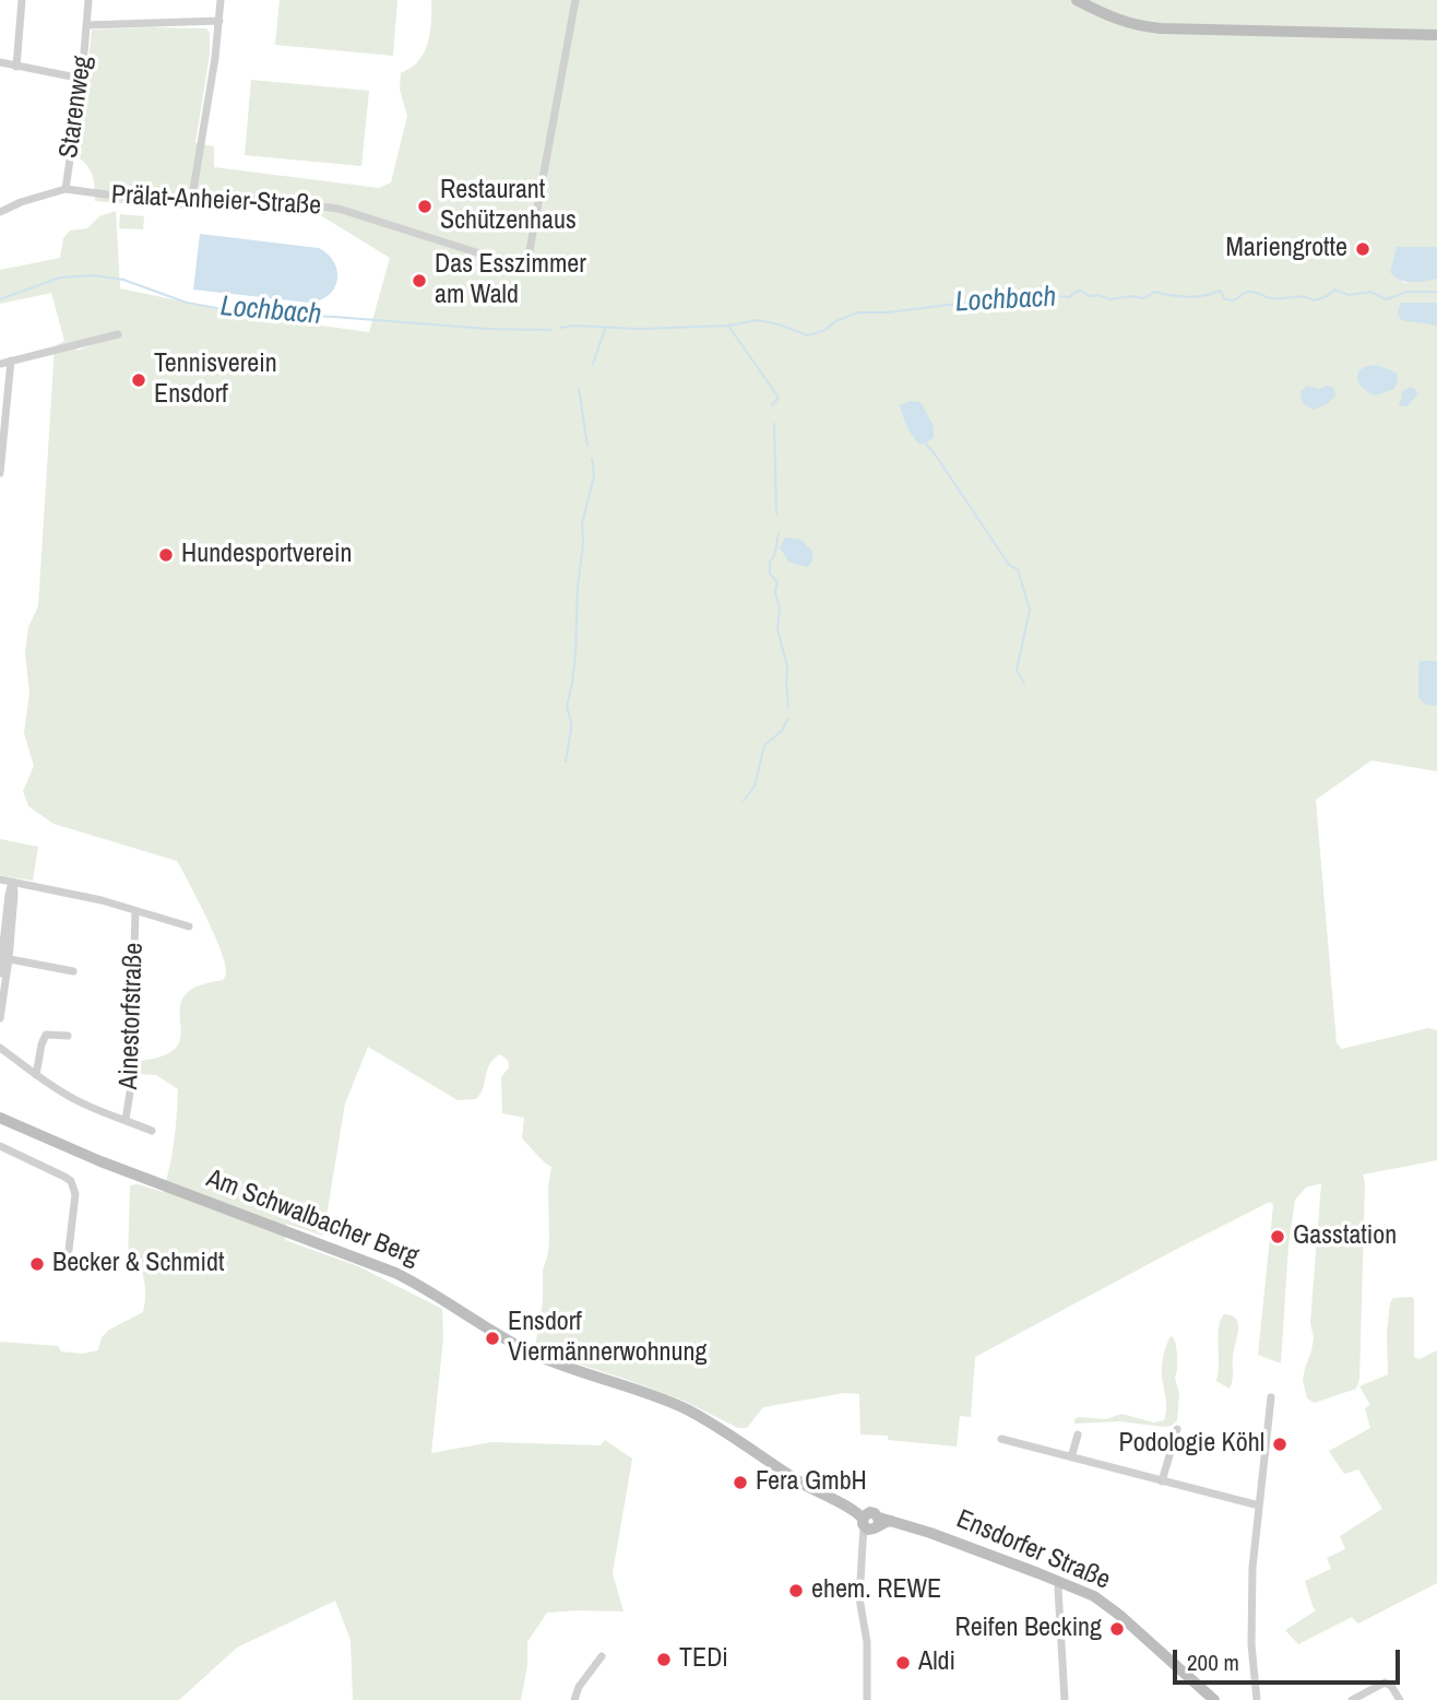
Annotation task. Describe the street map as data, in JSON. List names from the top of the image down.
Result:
{
  "streets": {
    "main road": ["Am Schwalbacher Berg", "Ensdorfer Straße"],
    "street": ["Starenweg", "Prälat-Anheier-Straße", "Ainestorfstraße"]
  },
  "crossings": [
    ["Starenweg", "Prälat-Anheier-Straße"],
    ["Am Schwalbacher Berg", "Ensdorfer Straße"]
  ],
  "water": ["Lochbach"],
  "places": [
    "Restaurant Schützenhaus",
    "Mariengrotte",
    "Das Esszimmer am Wald",
    "Tennisverein Ensdorf",
    "Hundesportverein",
    "Gasstation",
    "Becker & Schmidt",
    "Ensdorf Viermännerwohnung",
    "Podologie Köhl",
    "Fera GmbH",
    "ehem. REWE",
    "Reifen Becking",
    "TEDi",
    "Aldi"
  ],
  "scale_bar": "200 m"
}
